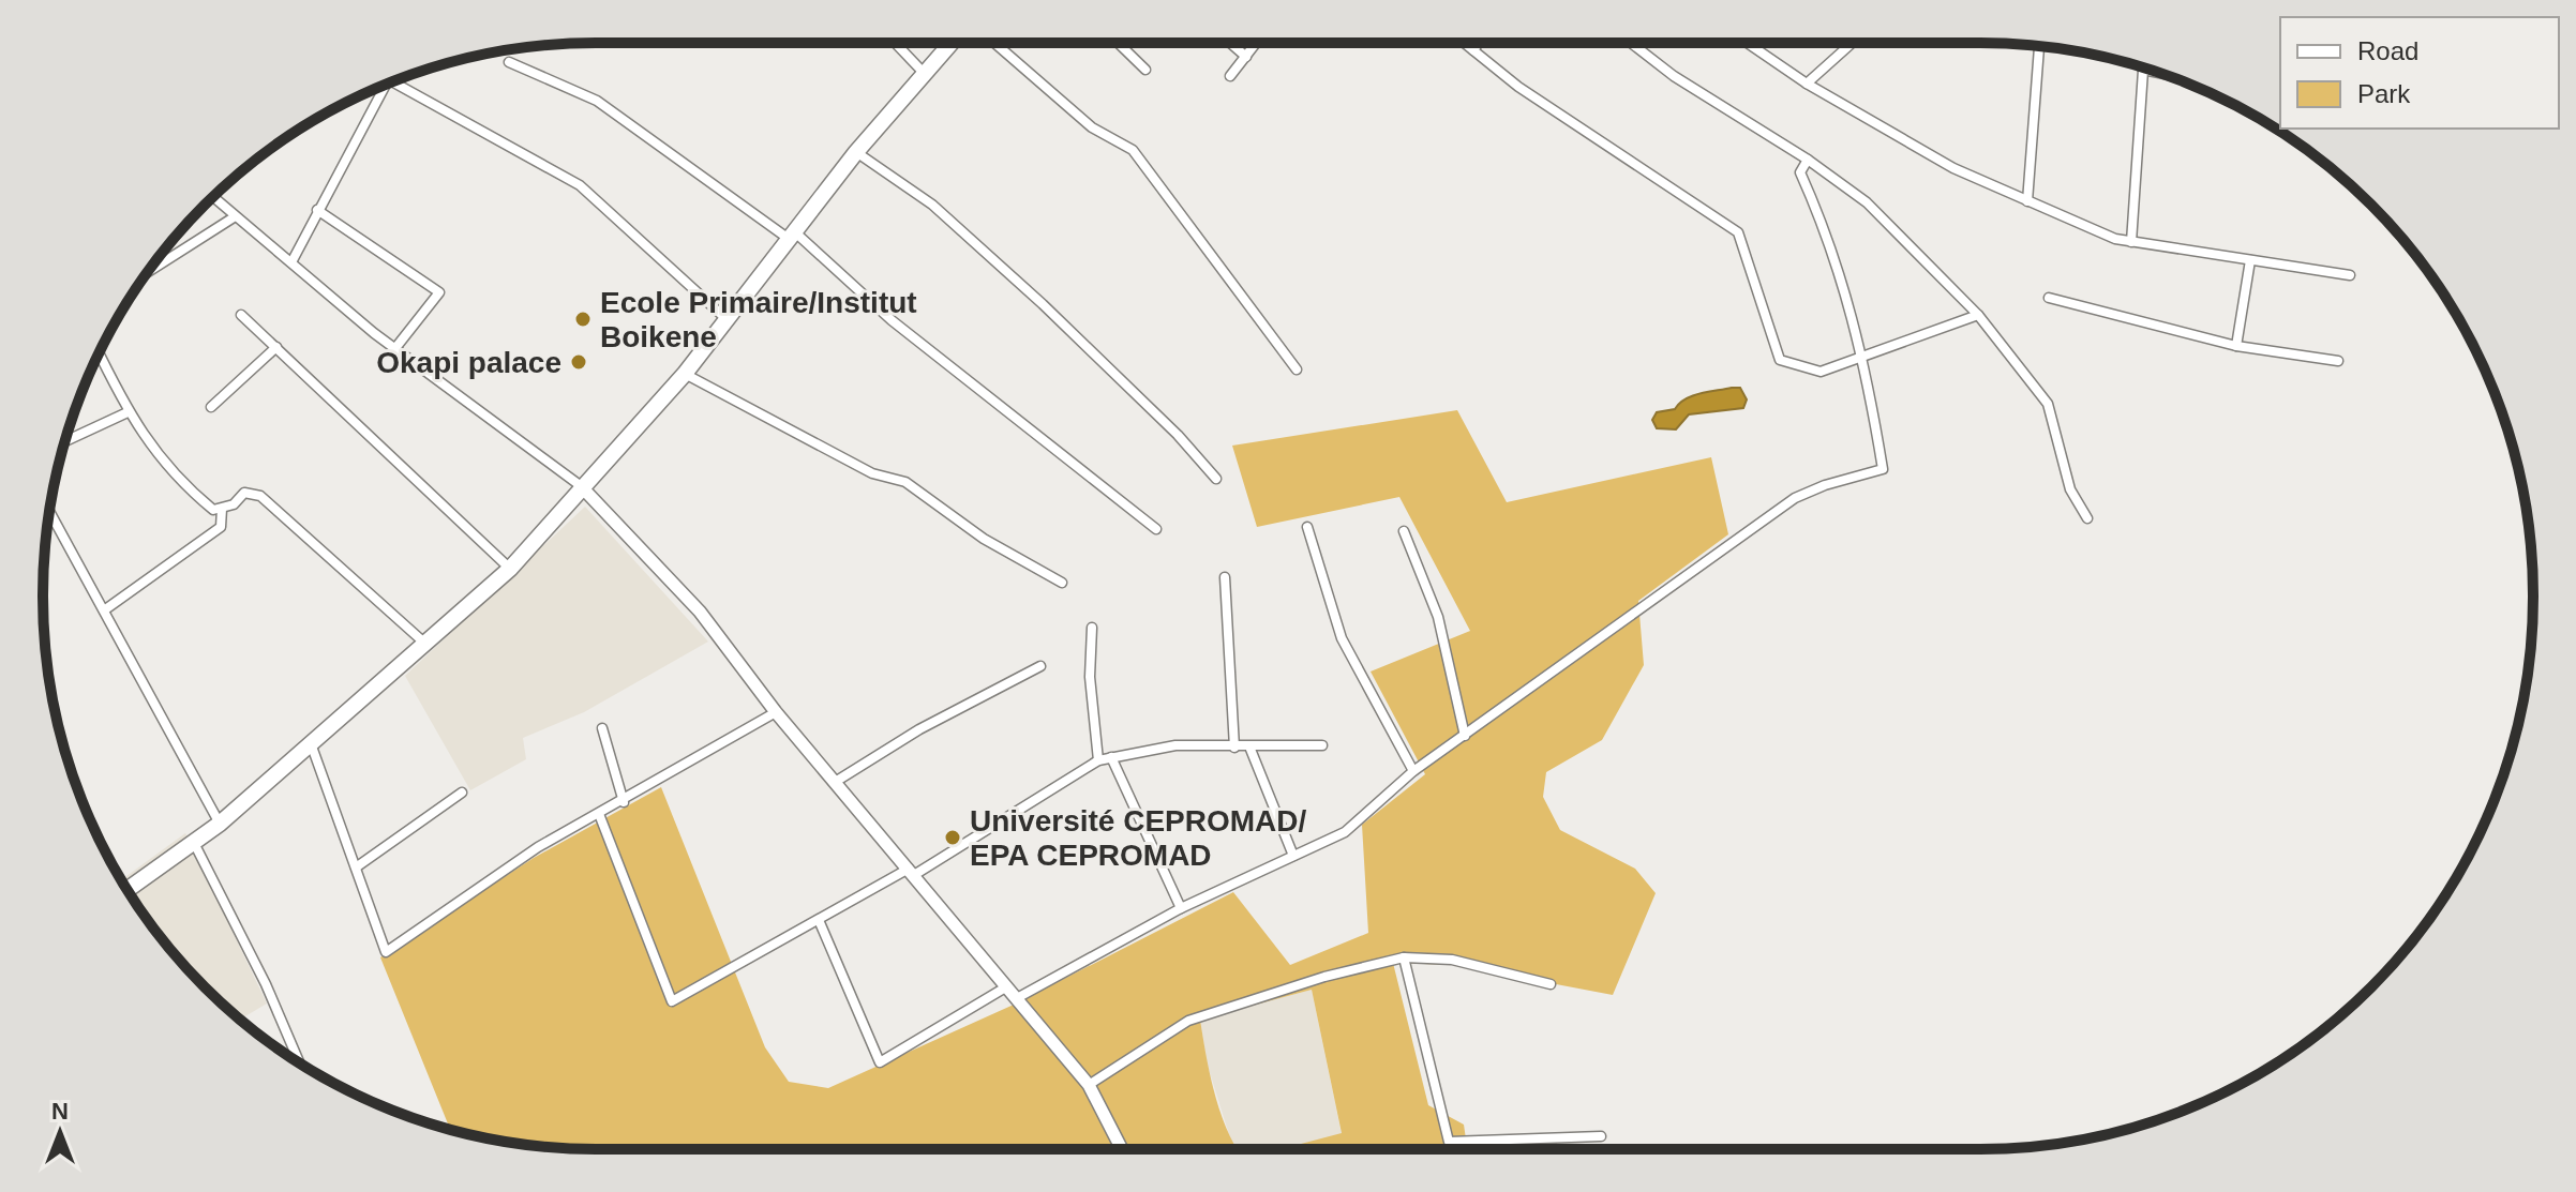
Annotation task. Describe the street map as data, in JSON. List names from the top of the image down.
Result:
{
  "places": ["Ecole Primaire/Institut Boikene", "Okapi palace", "Université CEPROMAD/ EPA CEPROMAD"],
  "legend": ["Road", "Park"],
  "north": "top"
}
